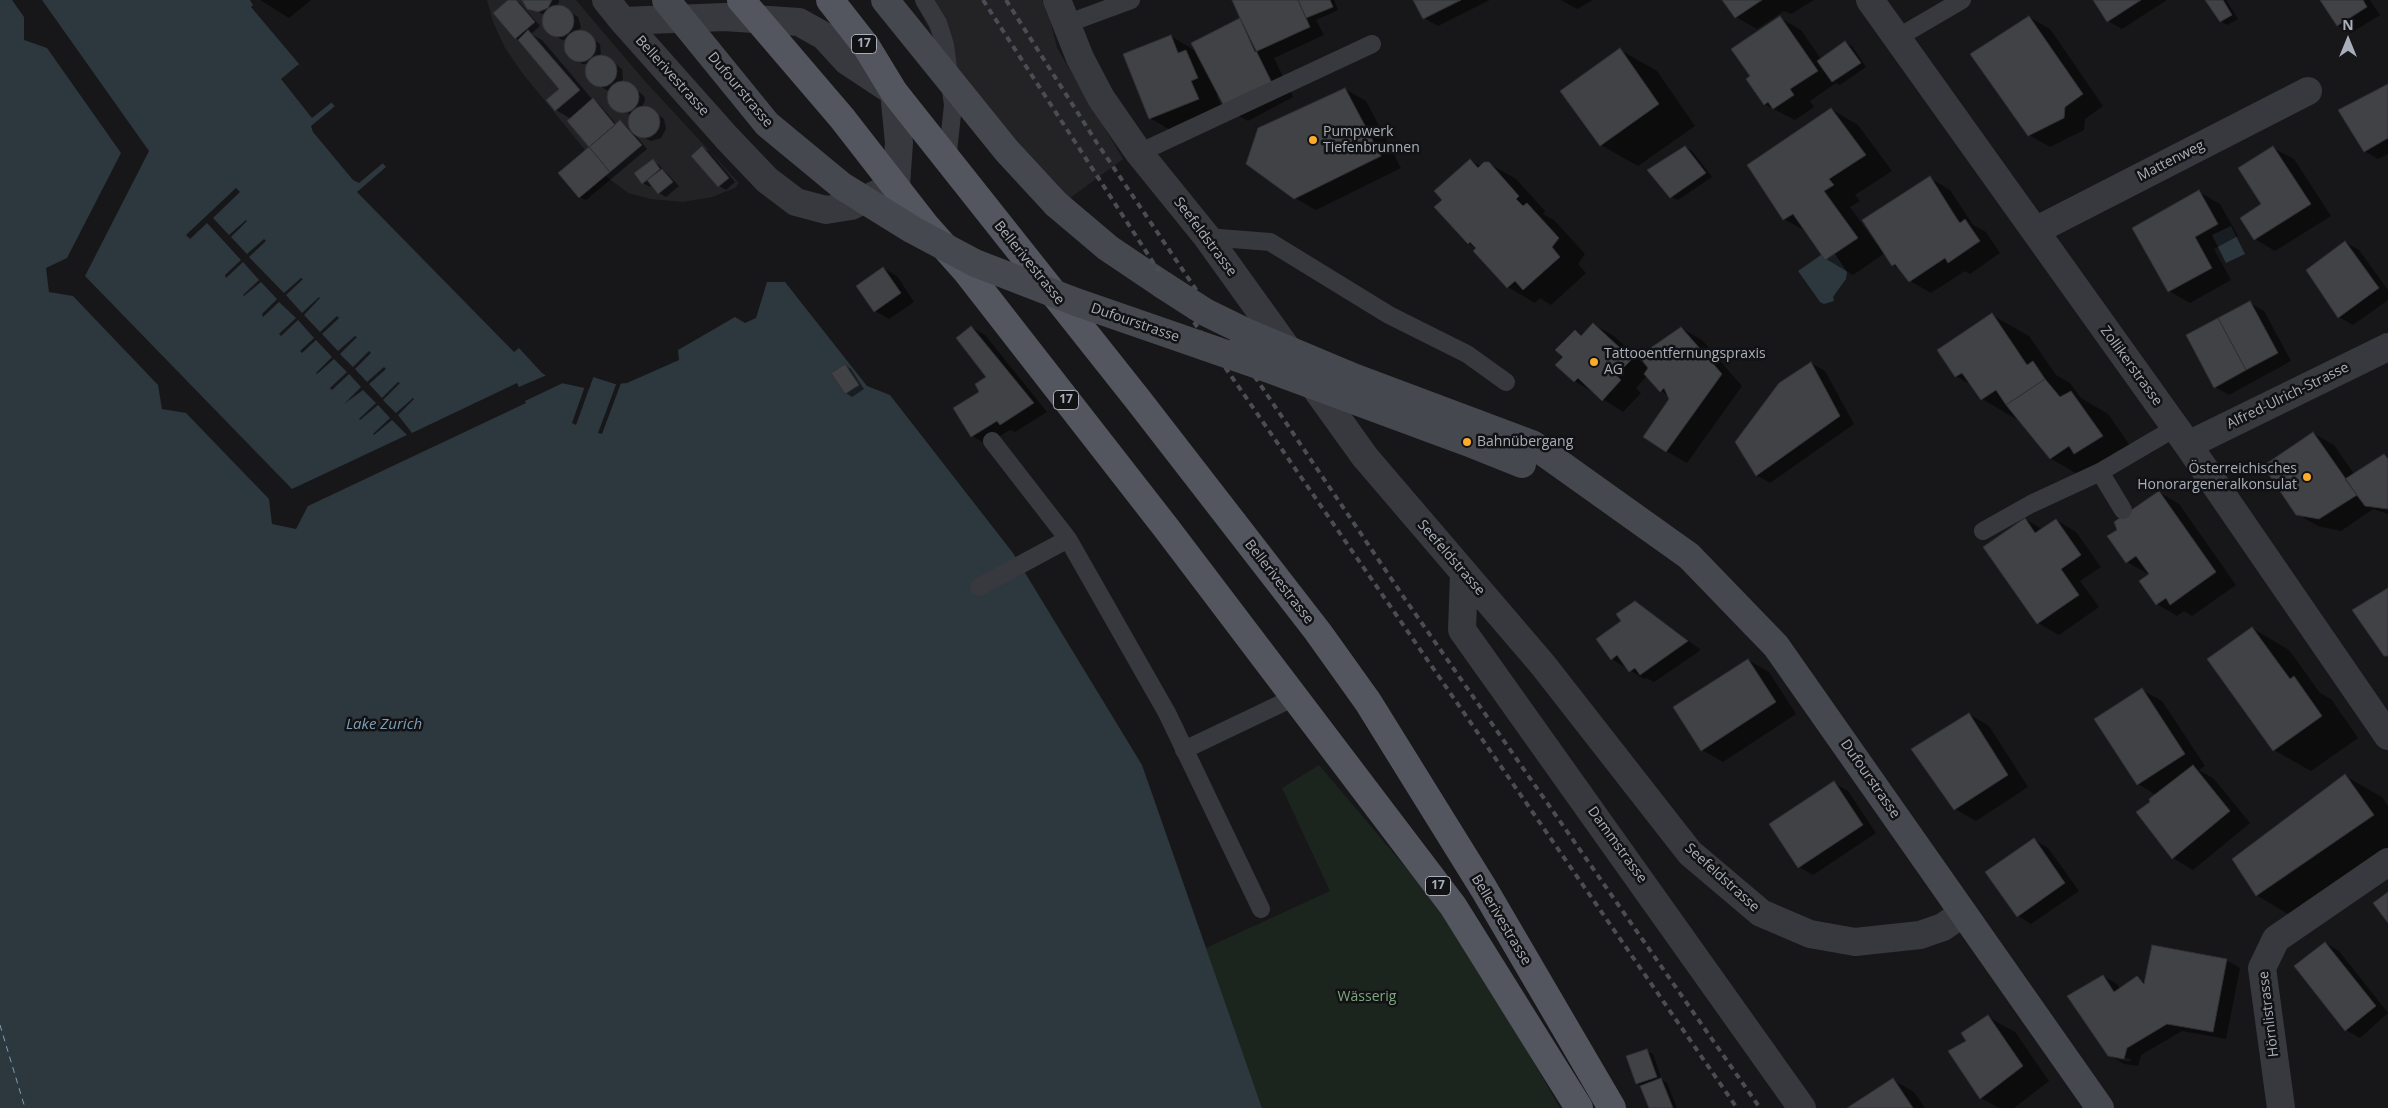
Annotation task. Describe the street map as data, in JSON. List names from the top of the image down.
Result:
{
  "streets": {
    "main road": ["17", "Bellerivestrasse", "Dufourstrasse"],
    "street": [
      "Mattenweg",
      "Seefeldstrasse",
      "Zollikerstrasse",
      "Alfred-Ulrich-Strasse",
      "Dammstrasse",
      "Hörnlistrasse"
    ]
  },
  "crossings": [
    ["17", "Bellerivestrasse"],
    ["Dufourstrasse", "Seefeldstrasse"],
    ["Mattenweg", "Zollikerstrasse"],
    ["Seefeldstrasse", "Dammstrasse"],
    ["Zollikerstrasse", "Alfred-Ulrich-Strasse"]
  ],
  "water": ["Lake Zurich"],
  "parks": ["Wässerig"],
  "places": [
    "Pumpwerk Tiefenbrunnen",
    "Tattooentfernungspraxis AG",
    "Bahnübergang",
    "Österreichisches Honorargeneralkonsulat"
  ],
  "north": "top"
}
